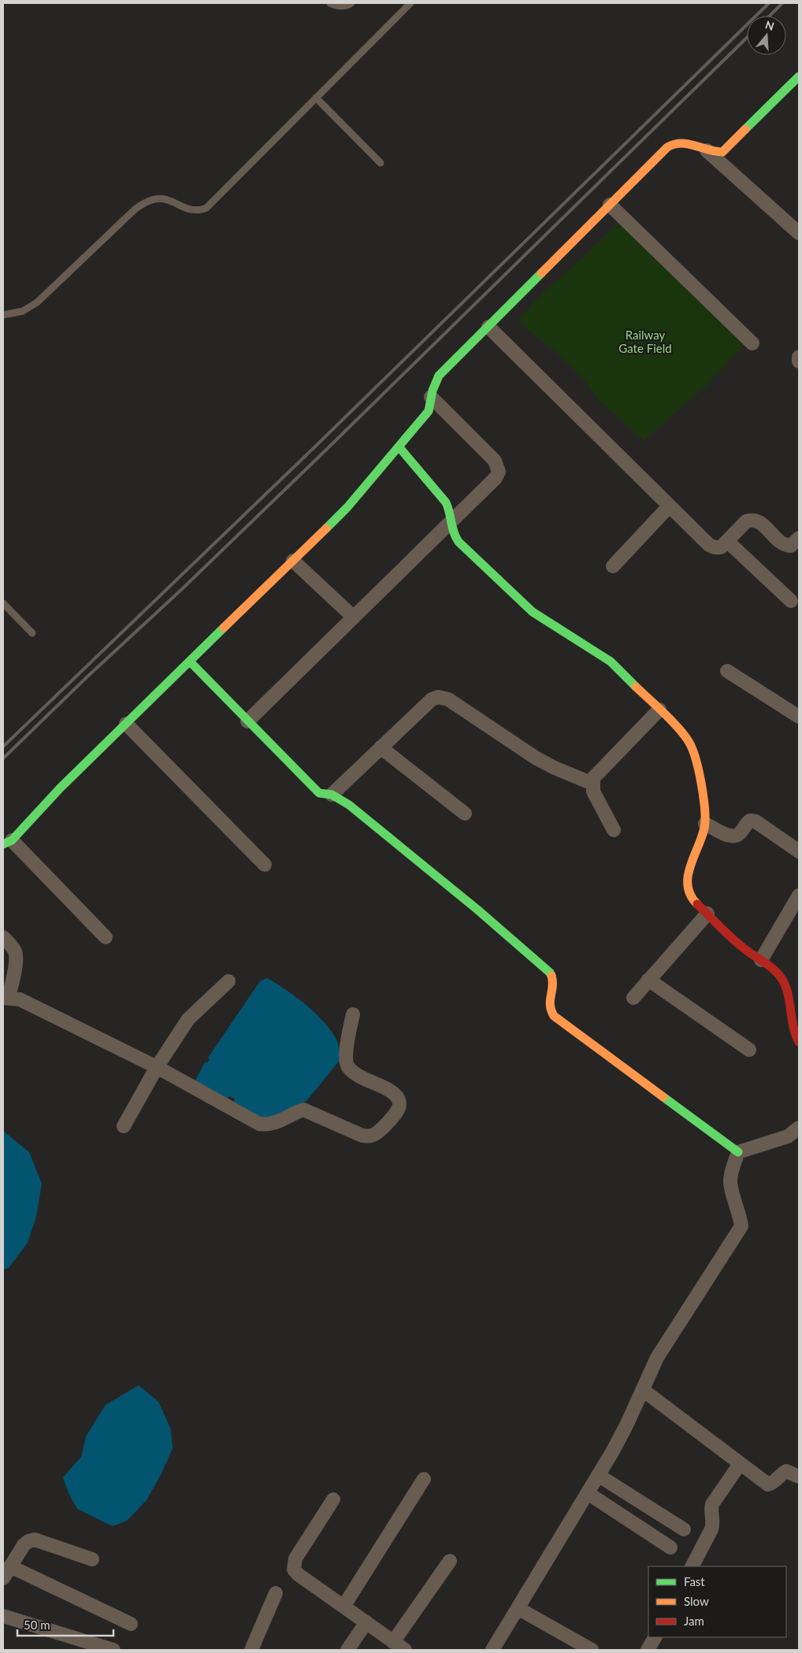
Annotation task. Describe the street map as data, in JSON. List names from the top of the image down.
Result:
{
  "parks": ["Railway Gate Field"],
  "legend": ["Fast", "Slow", "Jam"],
  "scale_bar": "50 m",
  "north": "top"
}
